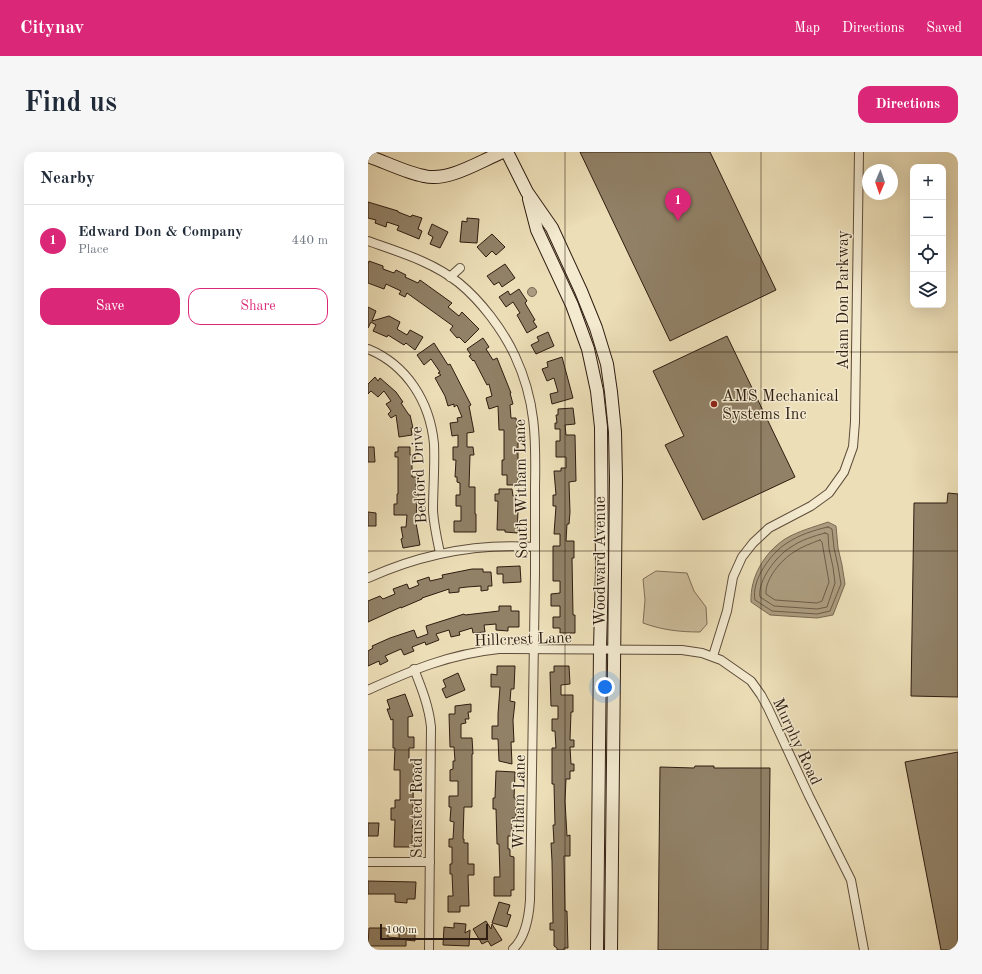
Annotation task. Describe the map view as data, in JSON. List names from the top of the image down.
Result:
{
  "streets": {
    "street": [
      "Adam Don Parkway",
      "Bedford Drive",
      "South Witham Lane",
      "Woodward Avenue",
      "Hillcrest Lane",
      "Murphy Road",
      "Witham Lane",
      "Stansted Road"
    ]
  },
  "crossings": [
    ["Adam Don Parkway", "Murphy Road"],
    ["South Witham Lane", "Hillcrest Lane"],
    ["South Witham Lane", "Witham Lane"],
    ["Woodward Avenue", "Hillcrest Lane"],
    ["Woodward Avenue", "Murphy Road"],
    ["Hillcrest Lane", "Murphy Road"],
    ["Hillcrest Lane", "Witham Lane"],
    ["Hillcrest Lane", "Stansted Road"]
  ],
  "places": ["AMS Mechanical Systems Inc"],
  "scale_bar": "100 m",
  "north": "bottom",
  "page": {
    "header": "Citynav",
    "nav": ["Map", "Directions", "Saved"],
    "buttons": [
      "Directions",
      ["Save", "Share"]
    ],
    "title": "Find us",
    "heading": "Nearby",
    "map_buttons": ["+", "−"],
    "pins": "1",
    "list": [
      {
        "mark": "1",
        "name": "Edward Don & Company",
        "note": "Place",
        "value": "440 m"
      }
    ],
    "scale": "100 m"
  }
}
